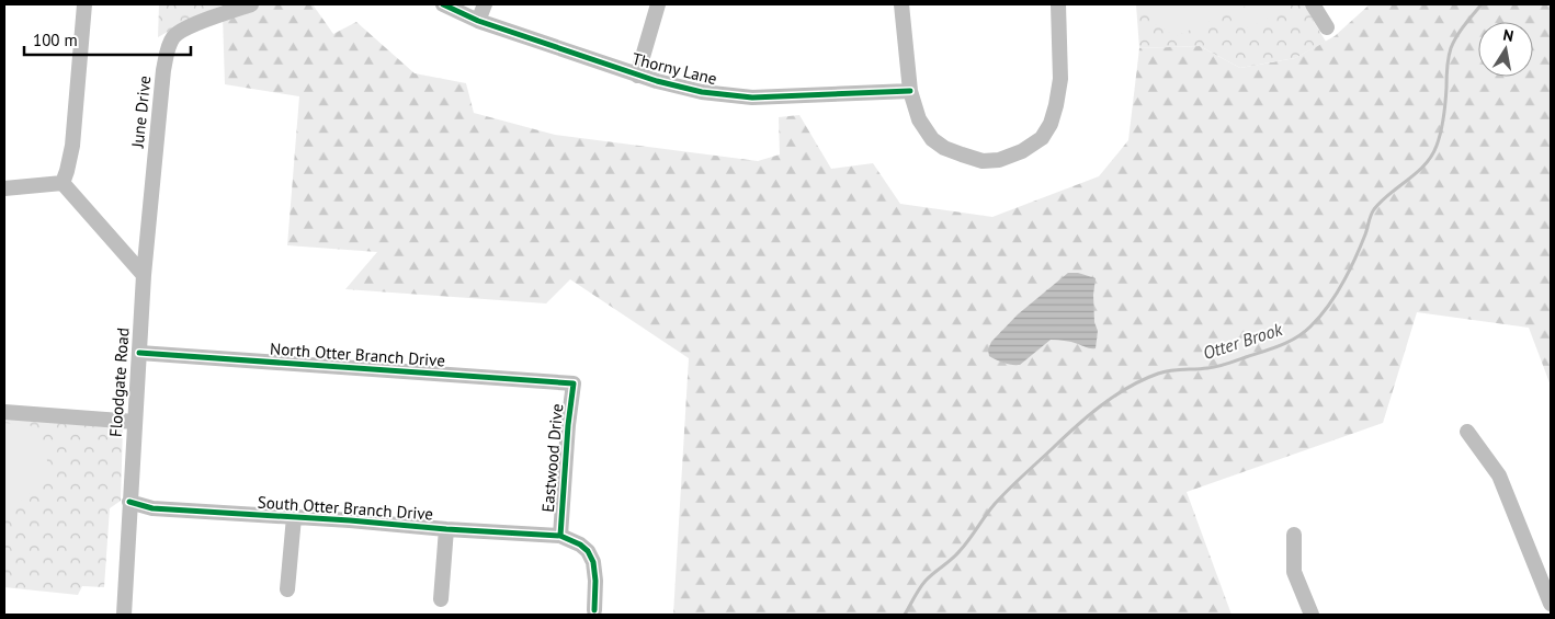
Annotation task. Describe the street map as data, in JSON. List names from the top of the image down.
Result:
{
  "streets": {
    "street": [
      "Thorny Lane",
      "June Drive",
      "North Otter Branch Drive",
      "Floodgate Road",
      "Eastwood Drive",
      "South Otter Branch Drive"
    ]
  },
  "crossings": [
    ["June Drive", "Floodgate Road"],
    ["North Otter Branch Drive", "Floodgate Road"],
    ["North Otter Branch Drive", "Eastwood Drive"],
    ["Floodgate Road", "South Otter Branch Drive"],
    ["Eastwood Drive", "South Otter Branch Drive"]
  ],
  "water": ["Otter Brook"],
  "scale_bar": "100 m",
  "north": "top"
}
